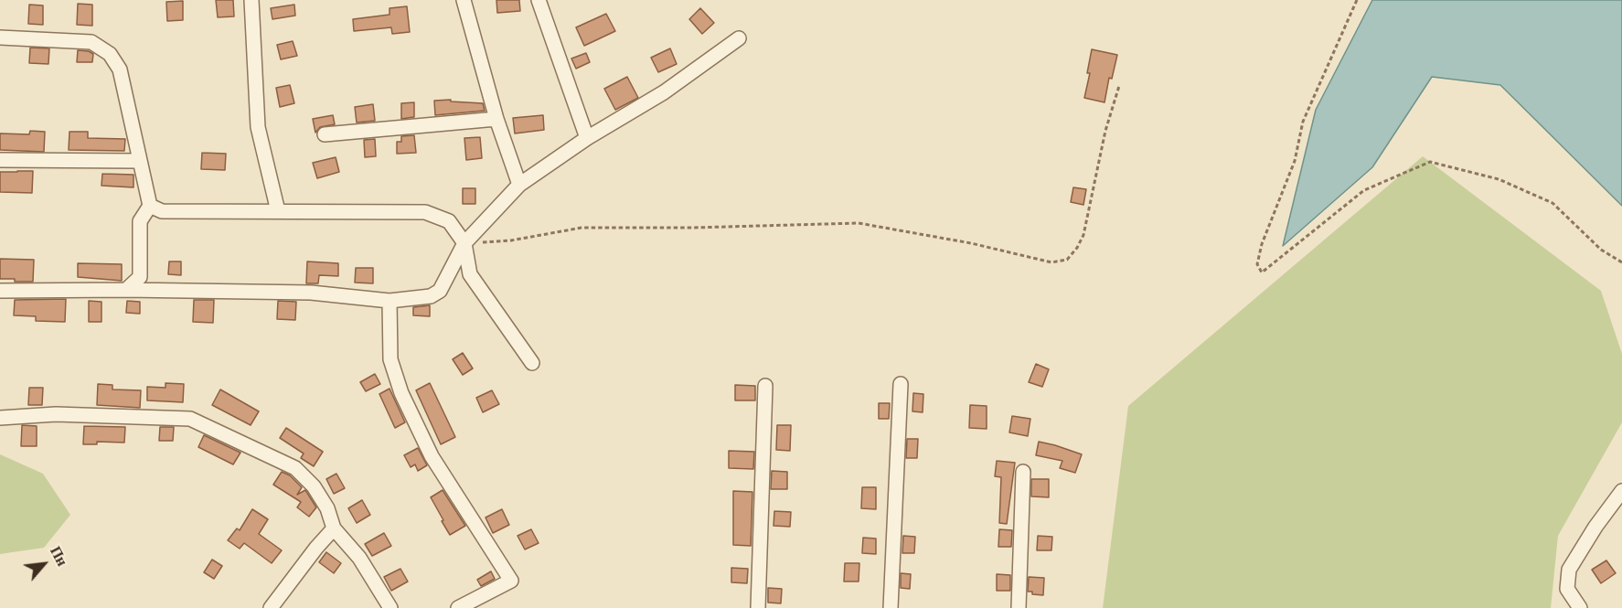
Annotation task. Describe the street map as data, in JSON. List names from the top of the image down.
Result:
{
  "north": "top right"
}
